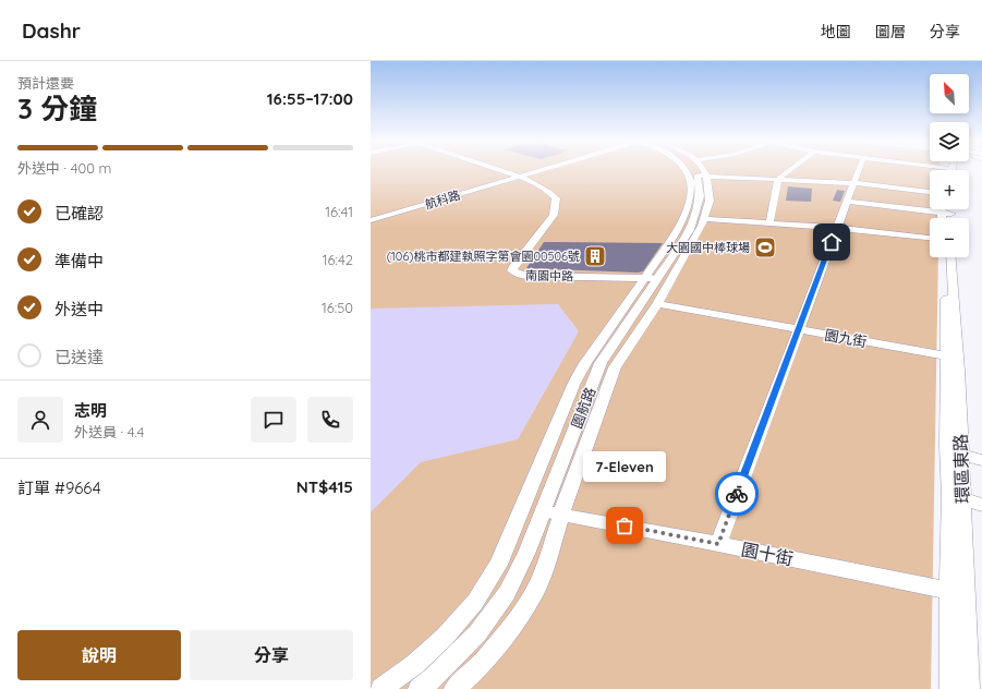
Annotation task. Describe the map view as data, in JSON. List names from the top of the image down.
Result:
{
  "streets": {
    "street": [
      "航科路",
      "南園中路",
      "園九街",
      "園航路",
      "環區東路",
      "園十街"
    ]
  },
  "crossings": [
    ["航科路", "南園中路"],
    ["南園中路", "園航路"],
    ["園九街", "環區東路"],
    ["園航路", "園十街"],
    ["環區東路", "園十街"]
  ],
  "places": {
    "sports": ["大園國中棒球場"],
    "building": ["(106)桃市都建執照字第會園00506號"],
    "other": ["7-Eleven"]
  },
  "north": "top left",
  "page": {
    "header": "Dashr",
    "nav": ["地圖", "圖層", "分享"],
    "heading": ["3 分鐘", "預計還要", "16:55–17:00"],
    "panel": [
      "志明",
      "外送員 · 4.4",
      "訂單 #9664",
      "NT$415"
    ],
    "map_buttons": ["+", "−"],
    "bar": "外送中 · 400 m",
    "list": [
      ["已確認", "16:41"],
      ["準備中", "16:42"],
      ["外送中", "16:50"],
      "已送達"
    ],
    "bubble": "7-Eleven",
    "buttons": ["說明", "分享"]
  }
}
